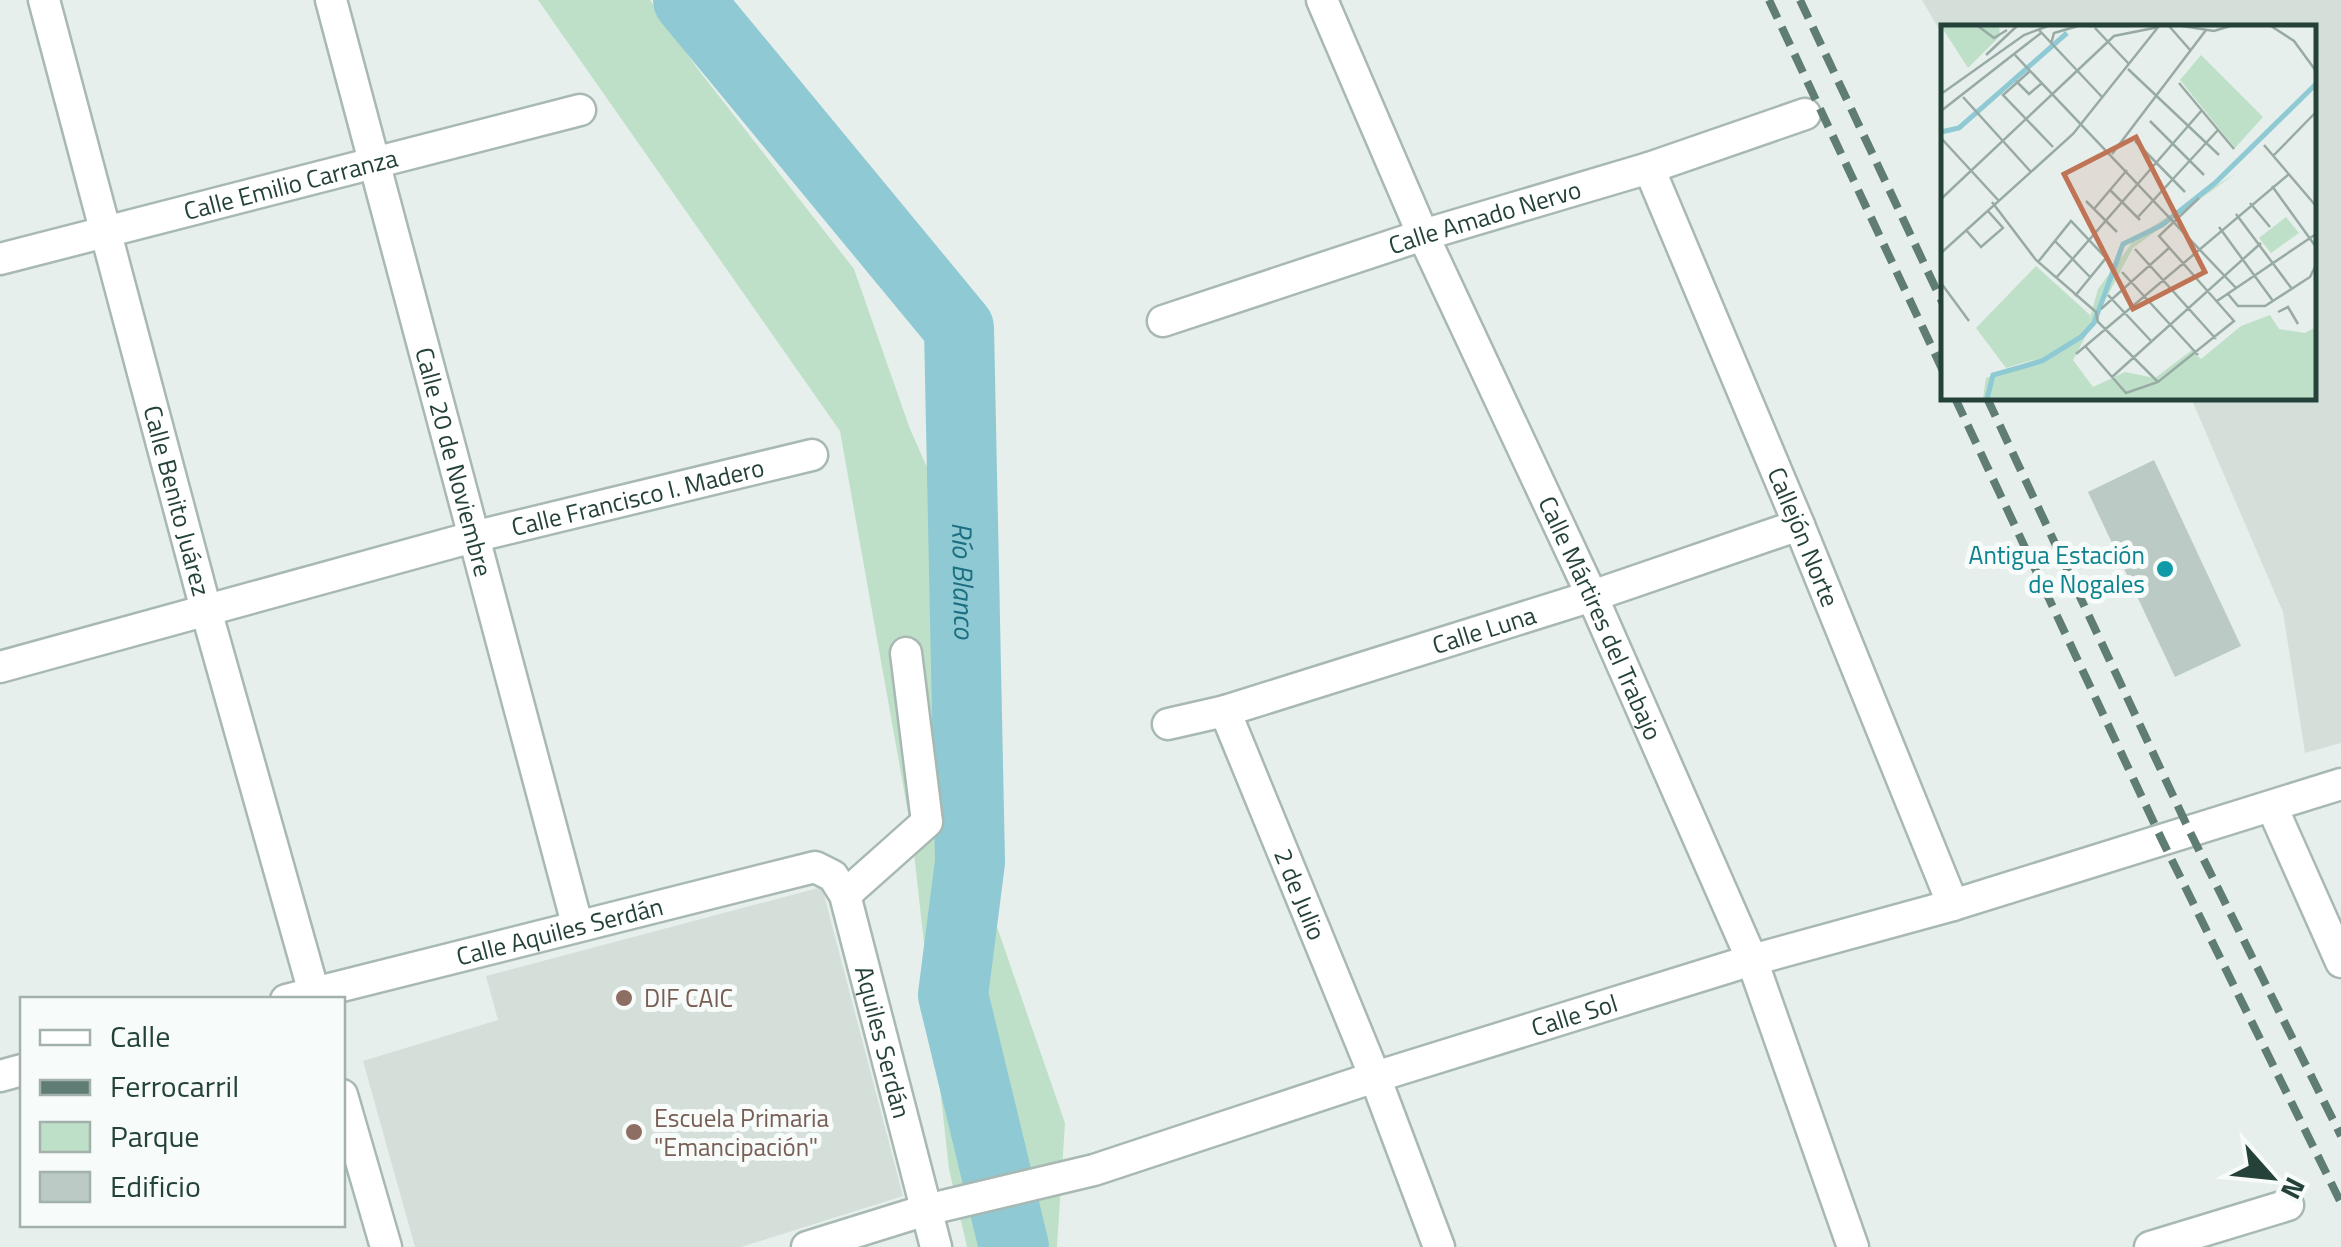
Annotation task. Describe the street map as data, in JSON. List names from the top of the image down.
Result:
{
  "streets": {
    "street": [
      "Calle Emilio Carranza",
      "Calle Amado Nervo",
      "Calle 20 de Noviembre",
      "Calle Francisco I. Madero",
      "Calle Benito Juárez",
      "Callejón Norte",
      "Calle Mártires del Trabajo",
      "Calle Luna",
      "2 de Julio",
      "Calle Aquiles Serdán",
      "Calle Sol",
      "Aquiles Serdán"
    ]
  },
  "crossings": [
    ["Calle Emilio Carranza", "Calle 20 de Noviembre"],
    ["Calle Emilio Carranza", "Calle Benito Juárez"],
    ["Calle Amado Nervo", "Callejón Norte"],
    ["Calle Amado Nervo", "Calle Mártires del Trabajo"],
    ["Calle 20 de Noviembre", "Calle Francisco I. Madero"],
    ["Calle 20 de Noviembre", "Calle Aquiles Serdán"],
    ["Calle Francisco I. Madero", "Calle Benito Juárez"],
    ["Calle Benito Juárez", "Calle Aquiles Serdán"],
    ["Callejón Norte", "Calle Luna"],
    ["Callejón Norte", "Calle Sol"],
    ["Calle Mártires del Trabajo", "Calle Luna"],
    ["Calle Mártires del Trabajo", "Calle Sol"],
    ["Calle Luna", "2 de Julio"],
    ["2 de Julio", "Calle Sol"],
    ["Calle Aquiles Serdán", "Aquiles Serdán"],
    ["Calle Sol", "Aquiles Serdán"]
  ],
  "water": ["Río Blanco"],
  "places": ["Antigua Estación de Nogales", "DIF CAIC", "Escuela Primaria \"Emancipación\""],
  "legend": [
    "Calle",
    "Ferrocarril",
    "Parque",
    "Edificio"
  ],
  "north": "bottom right"
}
